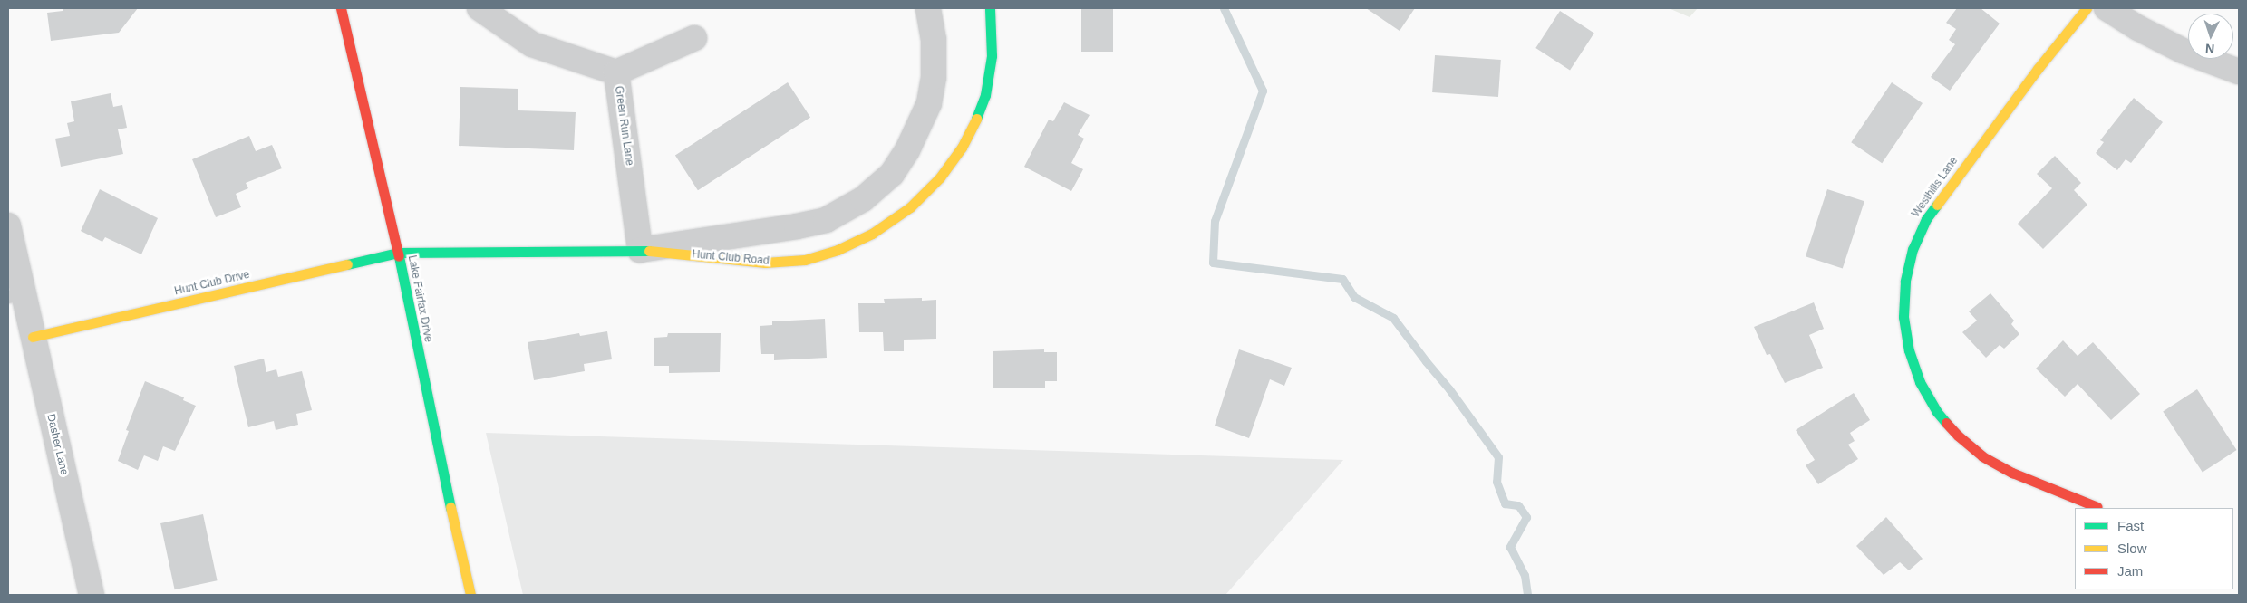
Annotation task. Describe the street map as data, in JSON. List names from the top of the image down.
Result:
{
  "streets": {
    "street": [
      "Green Run Lane",
      "Westhills Lane",
      "Hunt Club Road",
      "Hunt Club Drive",
      "Lake Fairfax Drive",
      "Dasher Lane"
    ]
  },
  "crossings": [
    ["Green Run Lane", "Hunt Club Road"],
    ["Hunt Club Road", "Hunt Club Drive"],
    ["Hunt Club Road", "Lake Fairfax Drive"],
    ["Hunt Club Drive", "Lake Fairfax Drive"],
    ["Hunt Club Drive", "Dasher Lane"]
  ],
  "legend": ["Fast", "Slow", "Jam"],
  "north": "bottom"
}
